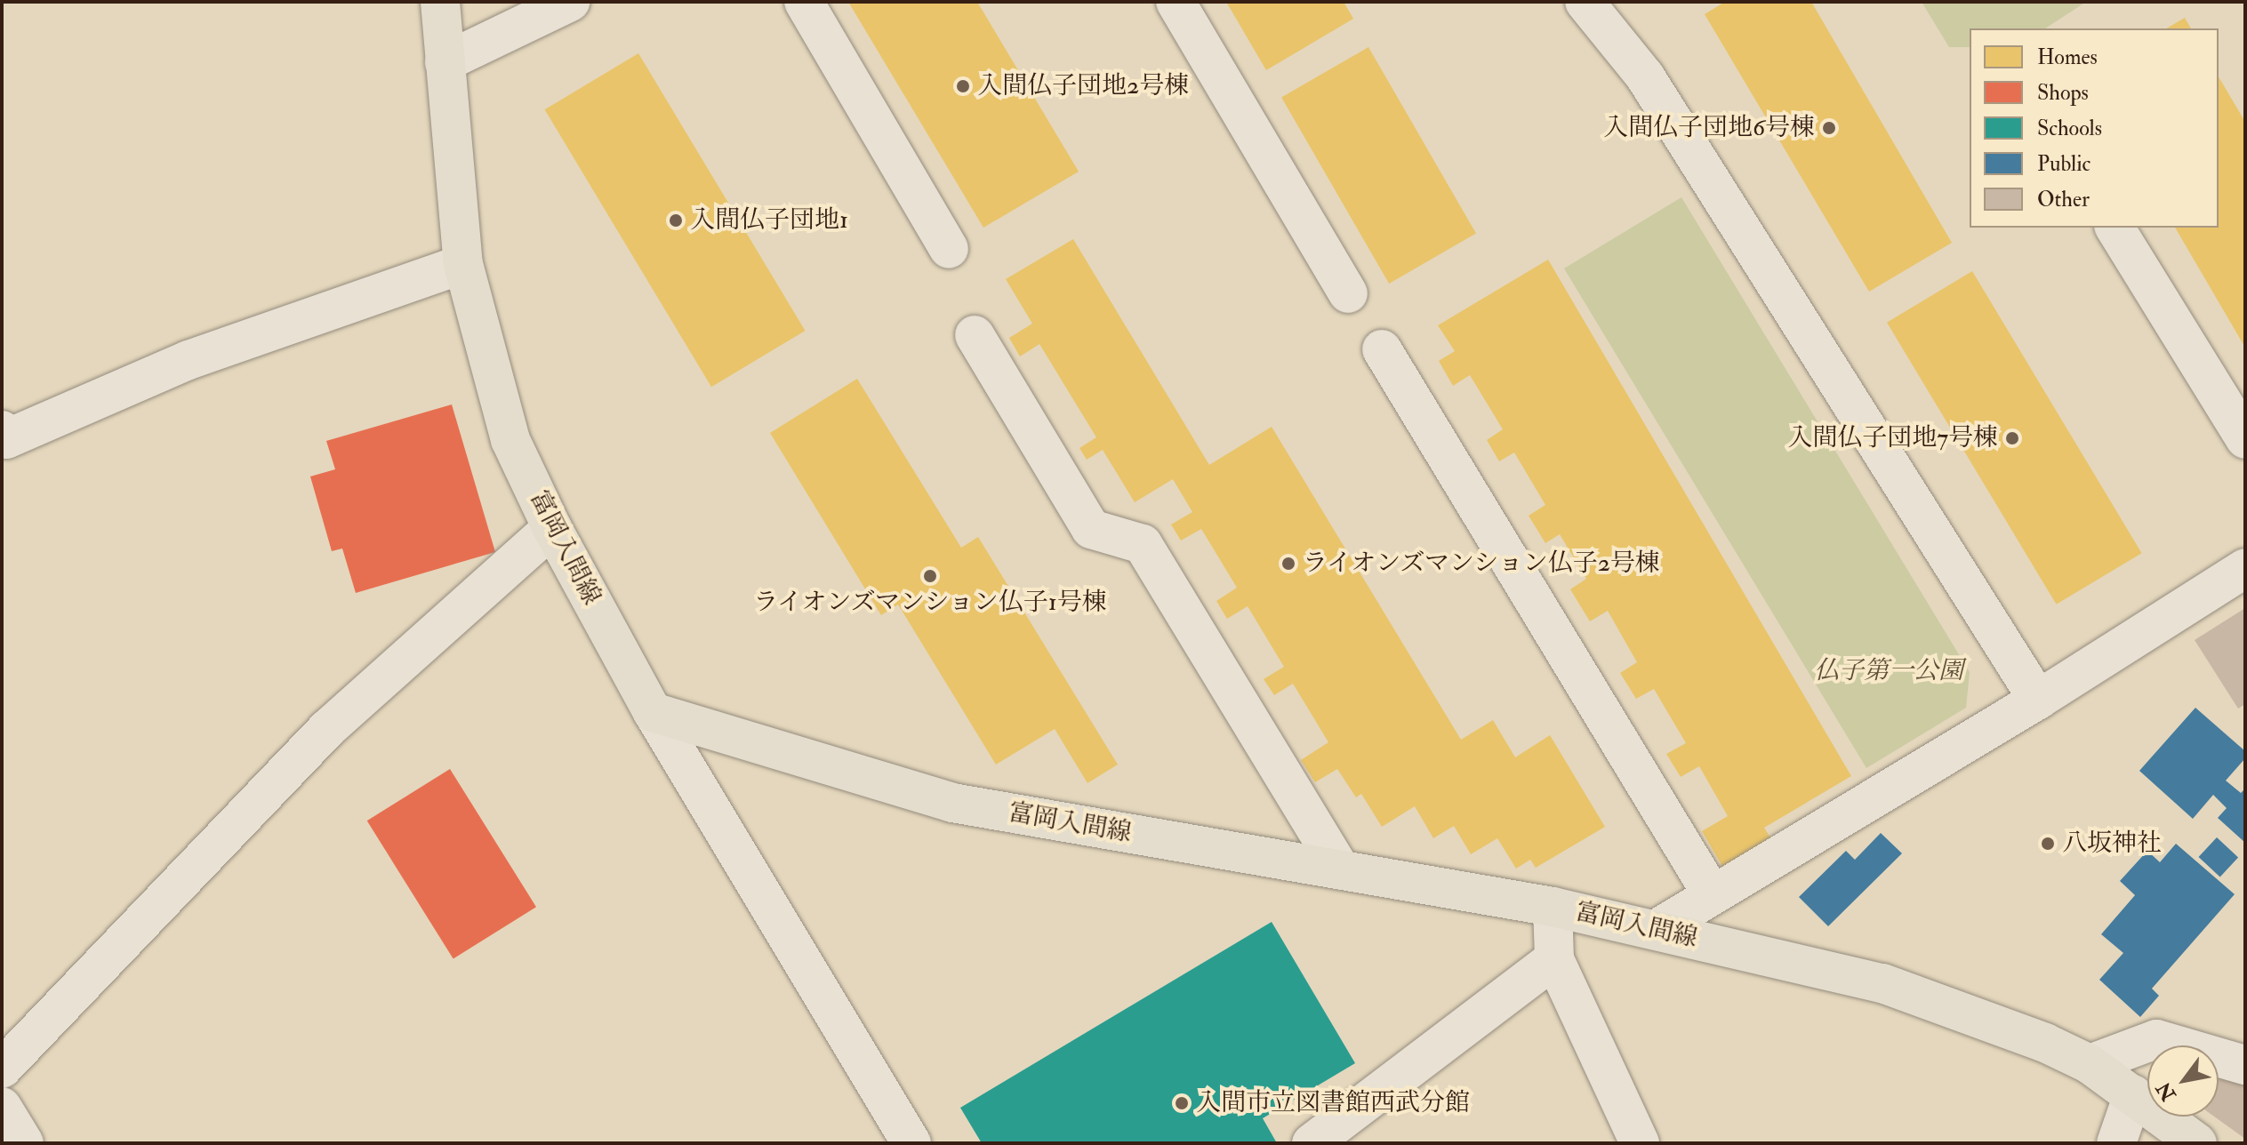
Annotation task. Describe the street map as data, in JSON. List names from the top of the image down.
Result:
{
  "streets": {
    "main road": ["富岡入間線"]
  },
  "parks": ["仏子第一公園"],
  "places": [
    "入間仏子団地2号棟",
    "入間仏子団地6号棟",
    "入間仏子団地1",
    "入間仏子団地7号棟",
    "ライオンズマンション仏子2号棟",
    "ライオンズマンション仏子1号棟",
    "八坂神社",
    "入間市立図書館西武分館"
  ],
  "legend": [
    "Homes",
    "Shops",
    "Schools",
    "Public",
    "Other"
  ],
  "north": "bottom left"
}
